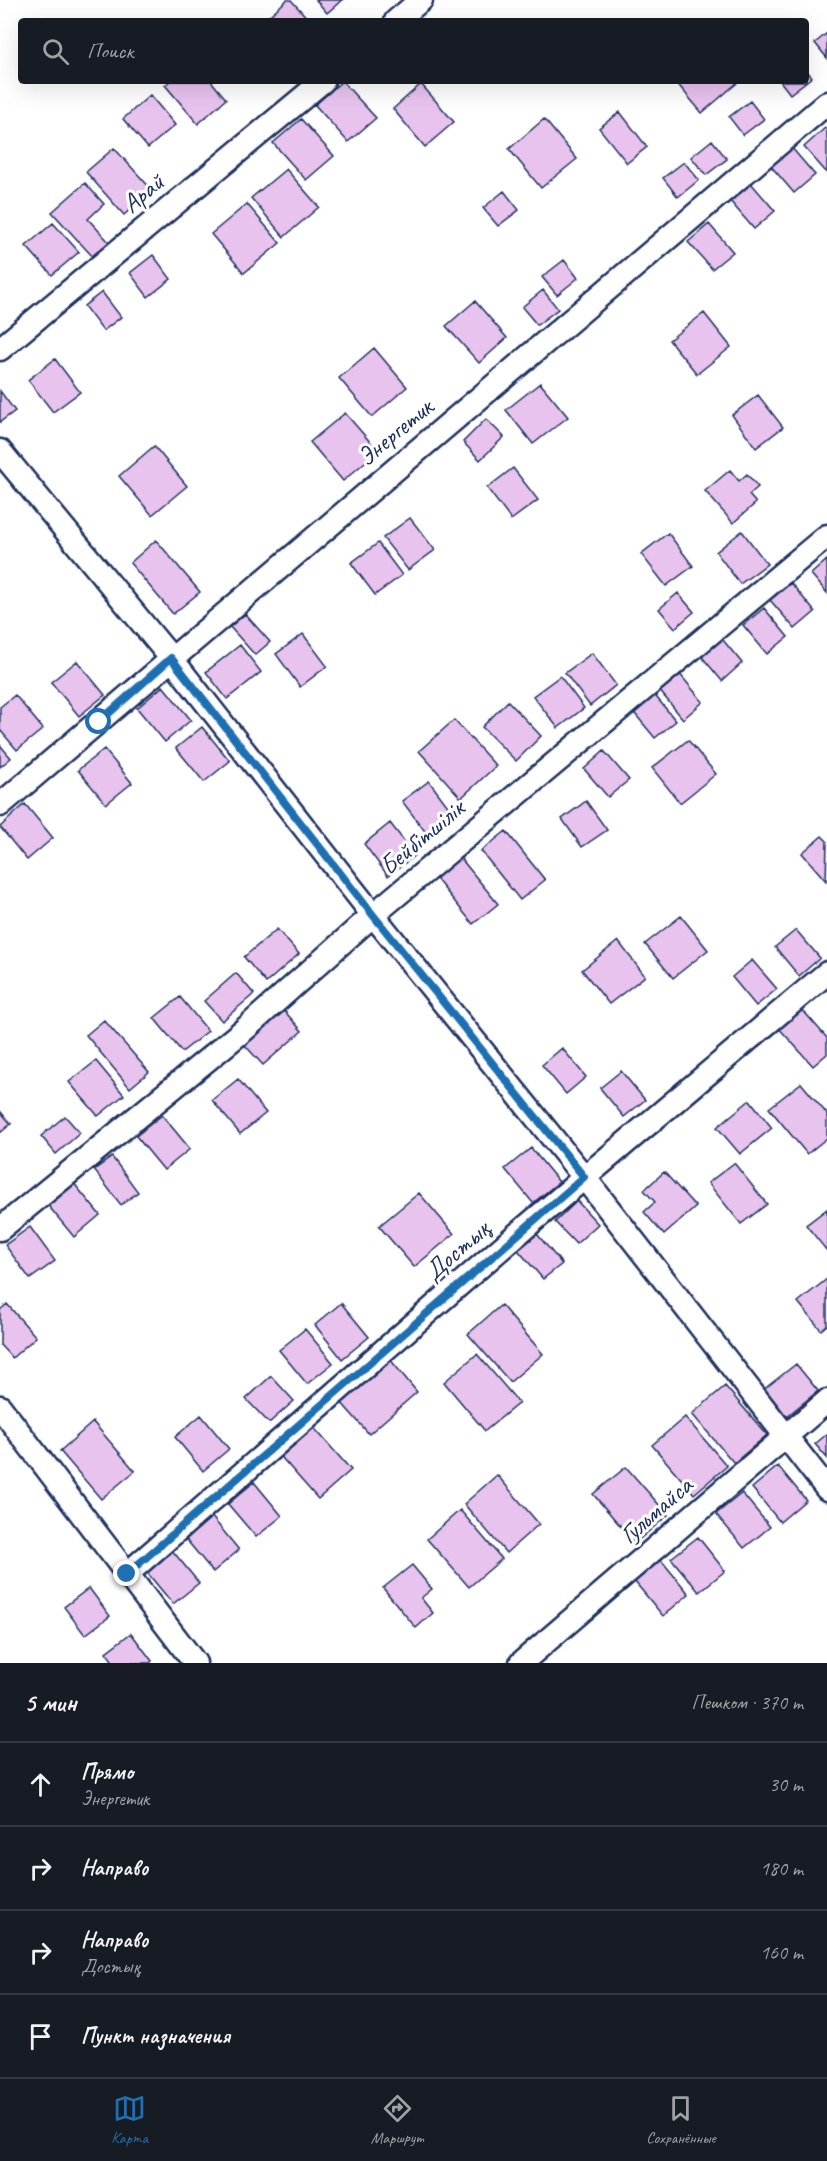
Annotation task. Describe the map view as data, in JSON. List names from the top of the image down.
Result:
{
  "streets": {
    "street": [
      "Арай",
      "Энергетик",
      "Бейбітшілік",
      "Достық",
      "Гульмайса"
    ]
  },
  "page": {
    "search": "Поиск",
    "heading": ["5 мин", "Пешком · 370 m"],
    "list": [
      ["Прямо", "Энергетик", "30 m"],
      ["Направо", "180 m"],
      ["Направо", "Достық", "160 m"],
      "Пункт назначения"
    ],
    "nav": ["Карта", "Маршрут", "Сохранённые"]
  }
}
